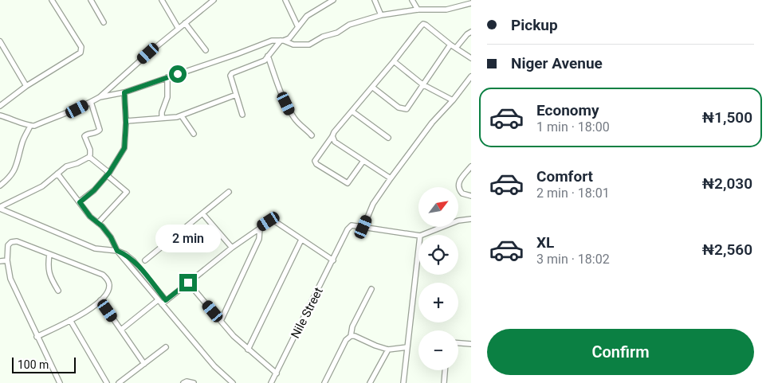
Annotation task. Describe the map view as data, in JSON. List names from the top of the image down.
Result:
{
  "streets": {
    "street": ["Nile Street"]
  },
  "scale_bar": "100 m",
  "north": "top right",
  "page": {
    "banner": ["Pickup", "Niger Avenue"],
    "list": [
      {
        "name": "Economy",
        "note": "1 min · 18:00",
        "value": "₦1,500"
      },
      {
        "name": "Comfort",
        "note": "2 min · 18:01",
        "value": "₦2,030"
      },
      {
        "name": "XL",
        "note": "3 min · 18:02",
        "value": "₦2,560"
      }
    ],
    "map_buttons": ["+", "−"],
    "bubble": "2 min",
    "buttons": "Confirm",
    "scale": "100 m"
  }
}
